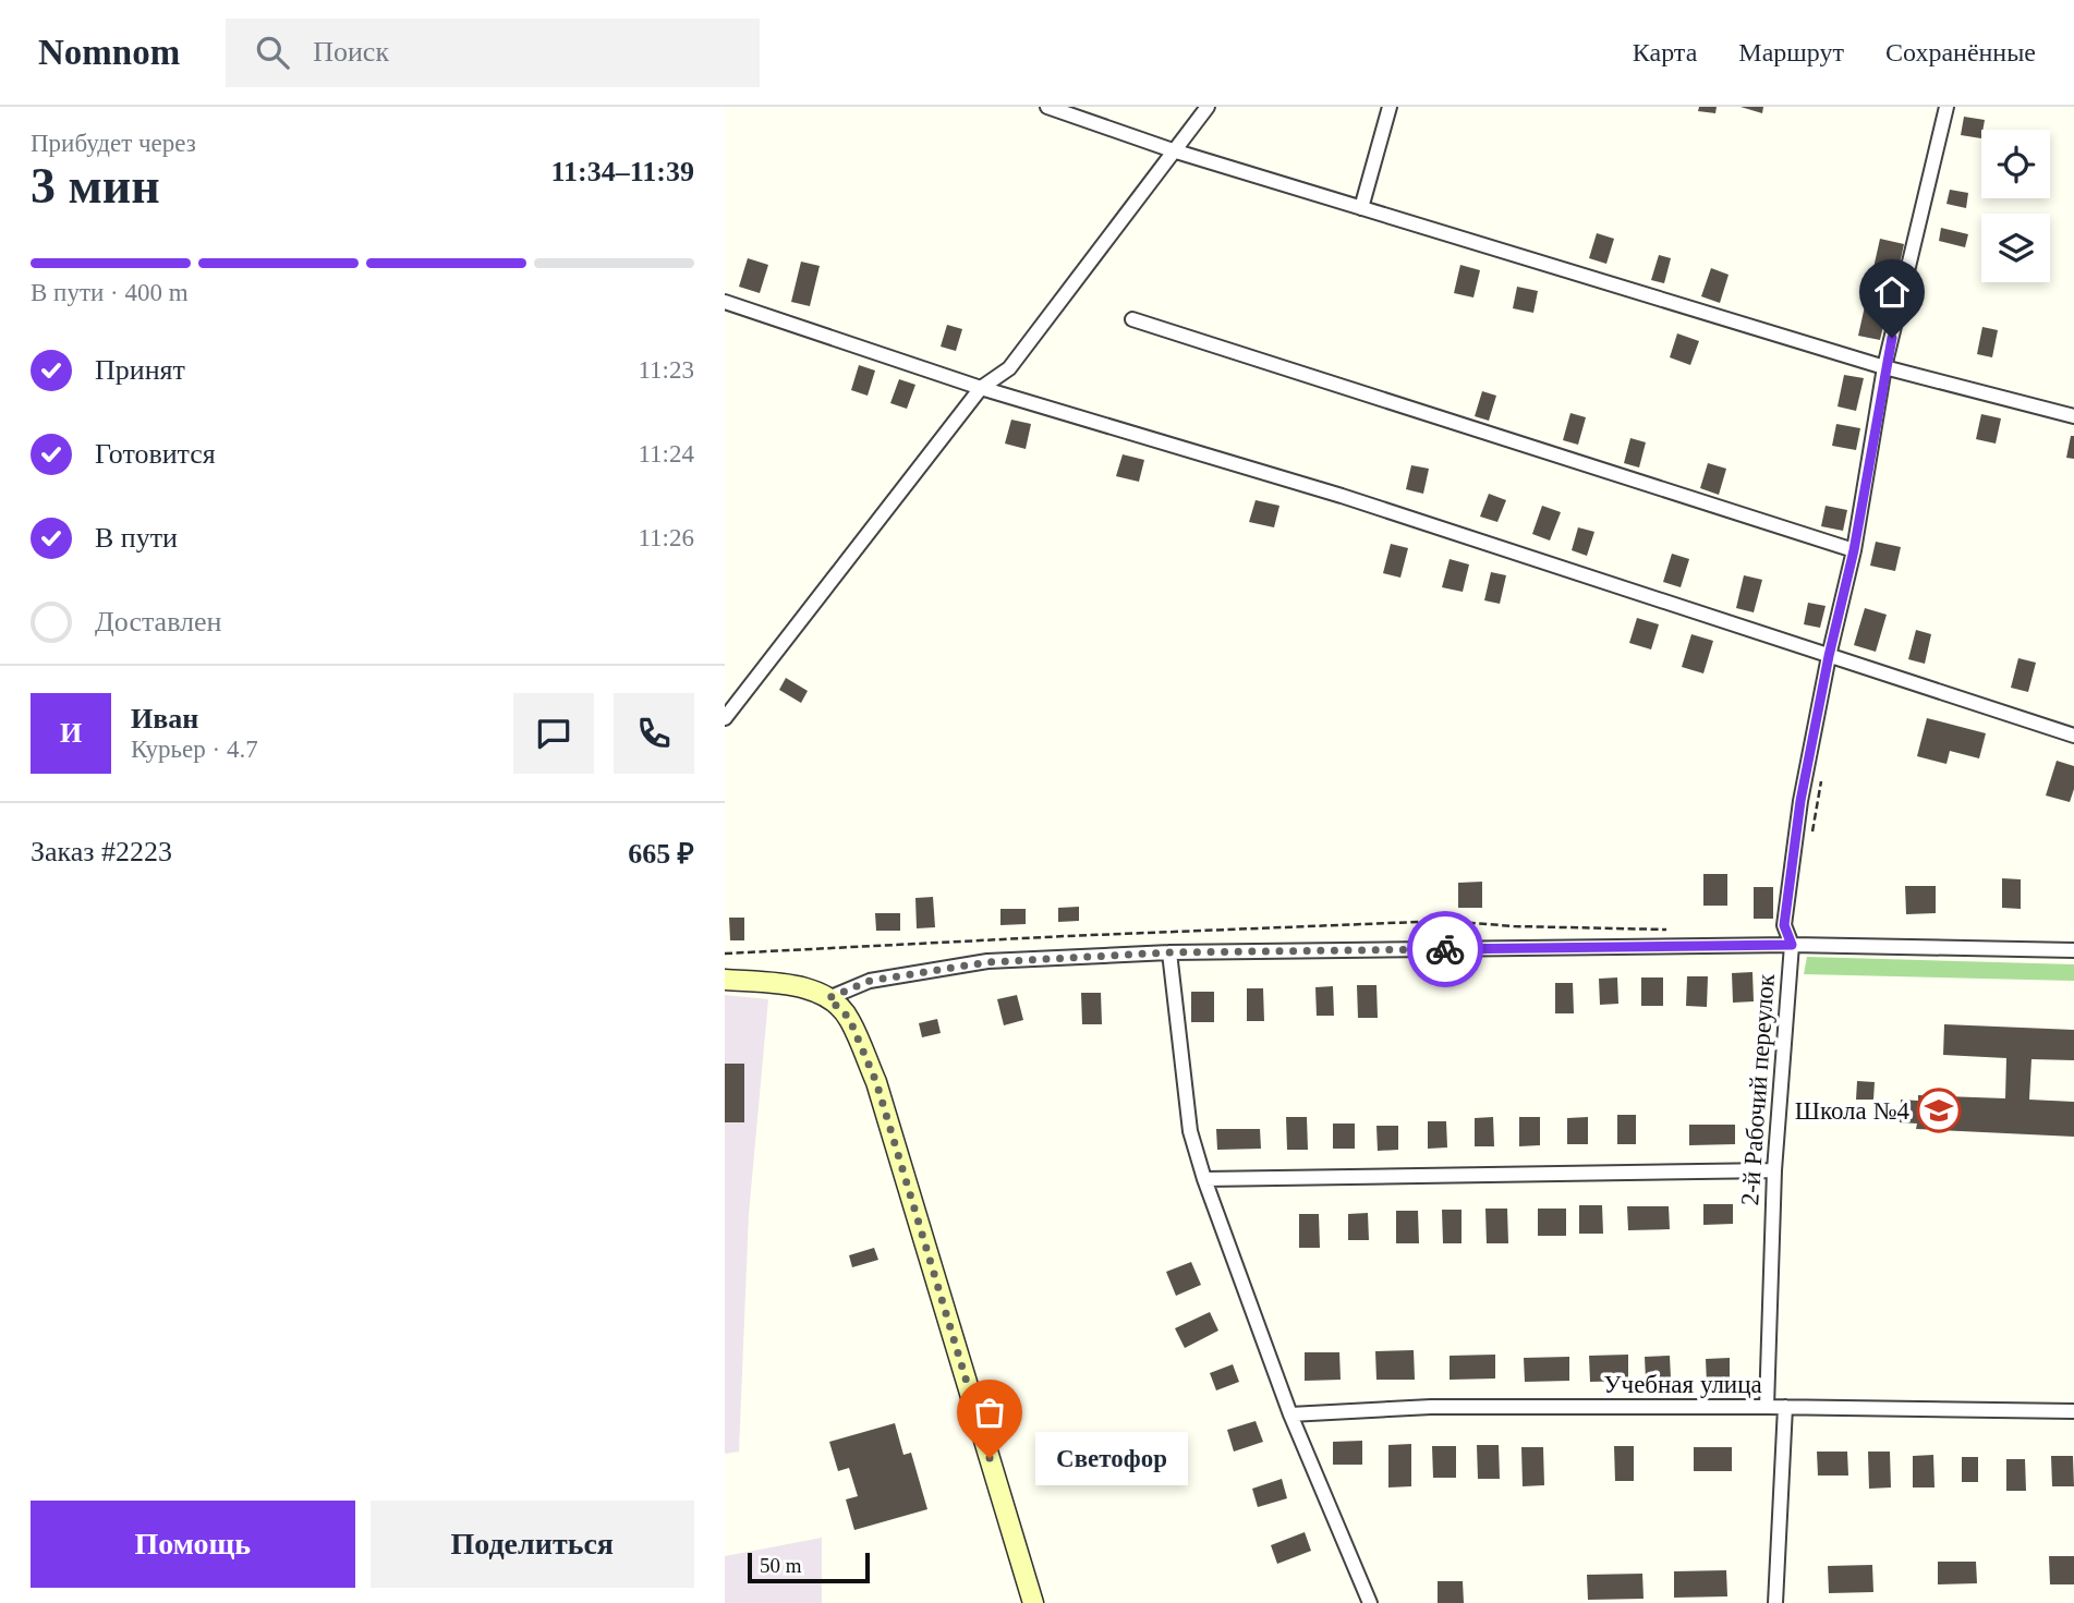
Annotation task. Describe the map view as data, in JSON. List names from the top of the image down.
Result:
{
  "streets": {
    "street": ["2-й Рабочий переулок", "Учебная улица"]
  },
  "crossings": [
    ["2-й Рабочий переулок", "Учебная улица"]
  ],
  "places": {
    "school or university": ["Школа №4"],
    "other": ["Светофор"]
  },
  "scale_bar": "50 m",
  "page": {
    "header": "Nomnom",
    "search": "Поиск",
    "nav": ["Карта", "Маршрут", "Сохранённые"],
    "heading": ["3 мин", "Прибудет через", "11:34–11:39"],
    "panel": [
      "Иван",
      "Курьер · 4.7",
      "Заказ #2223",
      "665 ₽"
    ],
    "bar": "В пути · 400 m",
    "list": [
      ["Принят", "11:23"],
      ["Готовится", "11:24"],
      ["В пути", "11:26"],
      "Доставлен"
    ],
    "round": "И",
    "bubble": "Светофор",
    "buttons": ["Помощь", "Поделиться"],
    "scale": "50 m"
  }
}
